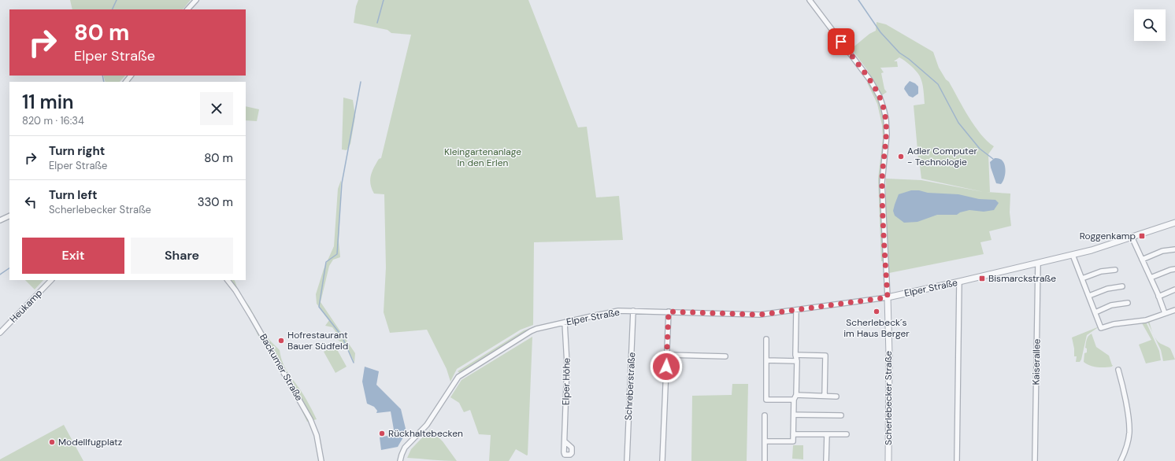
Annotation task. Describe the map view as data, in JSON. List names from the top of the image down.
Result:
{
  "streets": {
    "street": [
      "Elper Straße",
      "Heukamp",
      "Kaiserallee",
      "Backumer Straße",
      "Elper Höhe",
      "Schreberstraße",
      "Scherlebecker Straße"
    ]
  },
  "crossings": [
    ["Elper Straße", "Kaiserallee"],
    ["Elper Straße", "Elper Höhe"],
    ["Elper Straße", "Schreberstraße"],
    ["Elper Straße", "Scherlebecker Straße"]
  ],
  "parks": ["Kleingartenanlage In den Erlen"],
  "places": {
    "other": [
      "Adler Computer - Technologie",
      "Scherlebeck´s im Haus Berger",
      "Hofrestaurant Bauer Südfeld",
      "Rückhaltebecken",
      "Modellfugplatz"
    ],
    "transit": ["Roggenkamp", "Bismarckstraße"]
  },
  "page": {
    "turn": ["80 m", "Elper Straße"],
    "heading": ["11 min", "820 m · 16:34"],
    "list": [
      {
        "name": "Turn right",
        "note": "Elper Straße",
        "value": "80 m"
      },
      {
        "name": "Turn left",
        "note": "Scherlebecker Straße",
        "value": "330 m"
      }
    ],
    "buttons": ["Exit", "Share"]
  }
}
